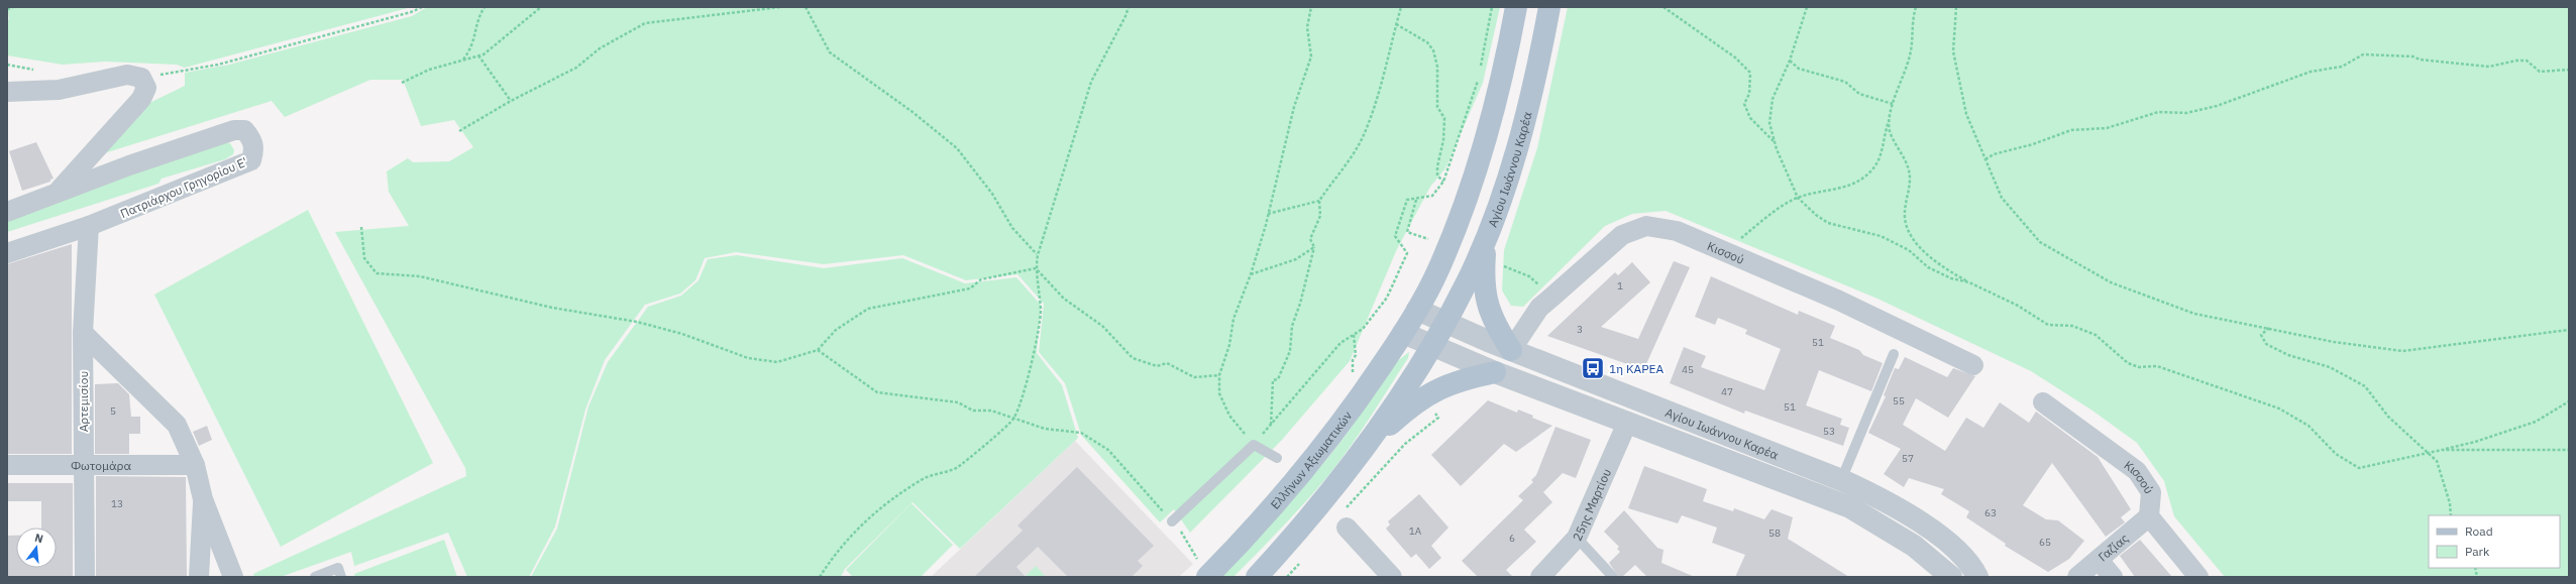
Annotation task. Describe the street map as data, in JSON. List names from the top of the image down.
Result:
{
  "streets": {
    "main road": ["Αγίου Ιωάννου Καρέα", "Ελλήνων Αξιωματικών"],
    "street": [
      "Πατριάρχου Γρηγορίου Ε'",
      "Κισσού",
      "Αρτεμισίου",
      "Φωτομάρα",
      "25ης Μαρτίου",
      "Γαζίας"
    ]
  },
  "crossings": [
    ["Αγίου Ιωάννου Καρέα", "Κισσού"],
    ["Αγίου Ιωάννου Καρέα", "Ελλήνων Αξιωματικών"],
    ["Αγίου Ιωάννου Καρέα", "25ης Μαρτίου"],
    ["Πατριάρχου Γρηγορίου Ε'", "Αρτεμισίου"],
    ["Κισσού", "Γαζίας"],
    ["Αρτεμισίου", "Φωτομάρα"]
  ],
  "places": {
    "bus stop": ["1η ΚΑΡΕΑ"]
  },
  "house_numbers": [
    "1",
    "3",
    "51",
    "45",
    "47",
    "55",
    "51",
    "5",
    "53",
    "57",
    "13",
    "63",
    "1Α",
    "58",
    "6",
    "65"
  ],
  "legend": ["Road", "Park"],
  "north": "top"
}
